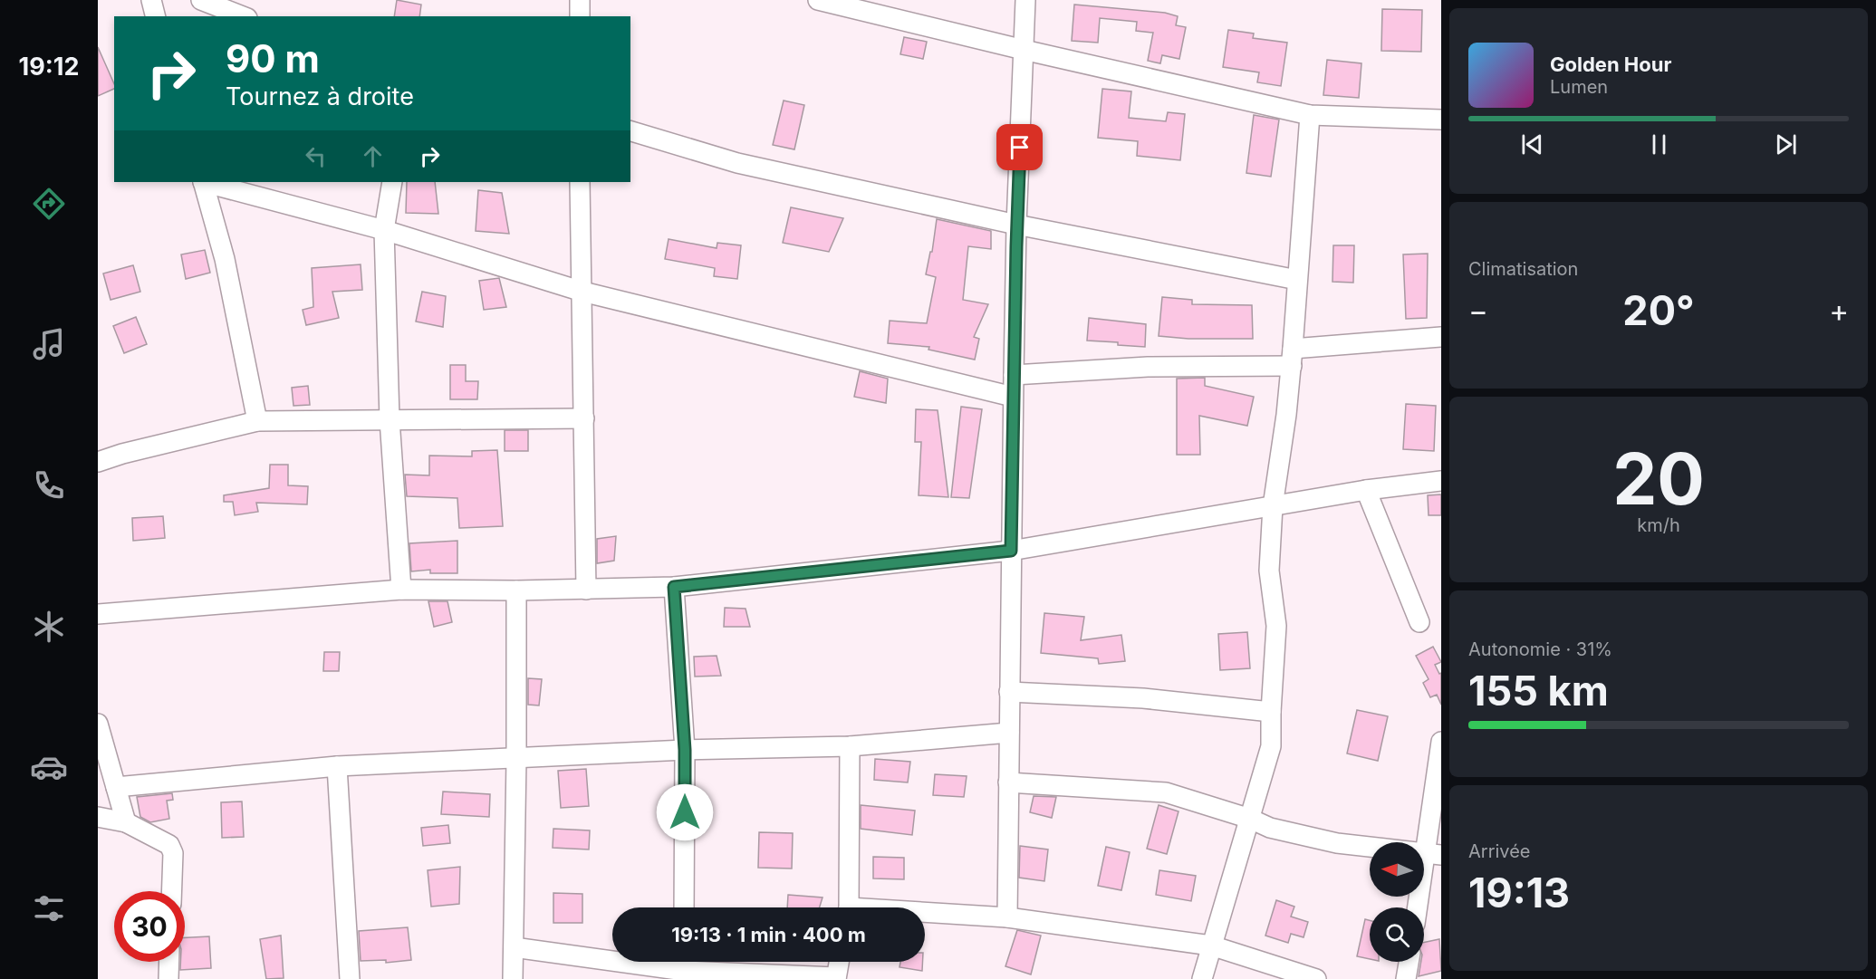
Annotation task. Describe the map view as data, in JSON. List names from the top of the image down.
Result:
{
  "north": "left",
  "page": {
    "tabs": "19:12",
    "turn": ["90 m", "Tournez à droite"],
    "song": ["Golden Hour", "Lumen"],
    "tile": [
      "Climatisation",
      ["20", "km/h"],
      ["Autonomie · 31%", "155 km"],
      ["Arrivée", "19:13"]
    ],
    "heat": ["−", "20°", "+"],
    "limit": "30",
    "trip": "19:13 · 1 min · 400 m"
  }
}
